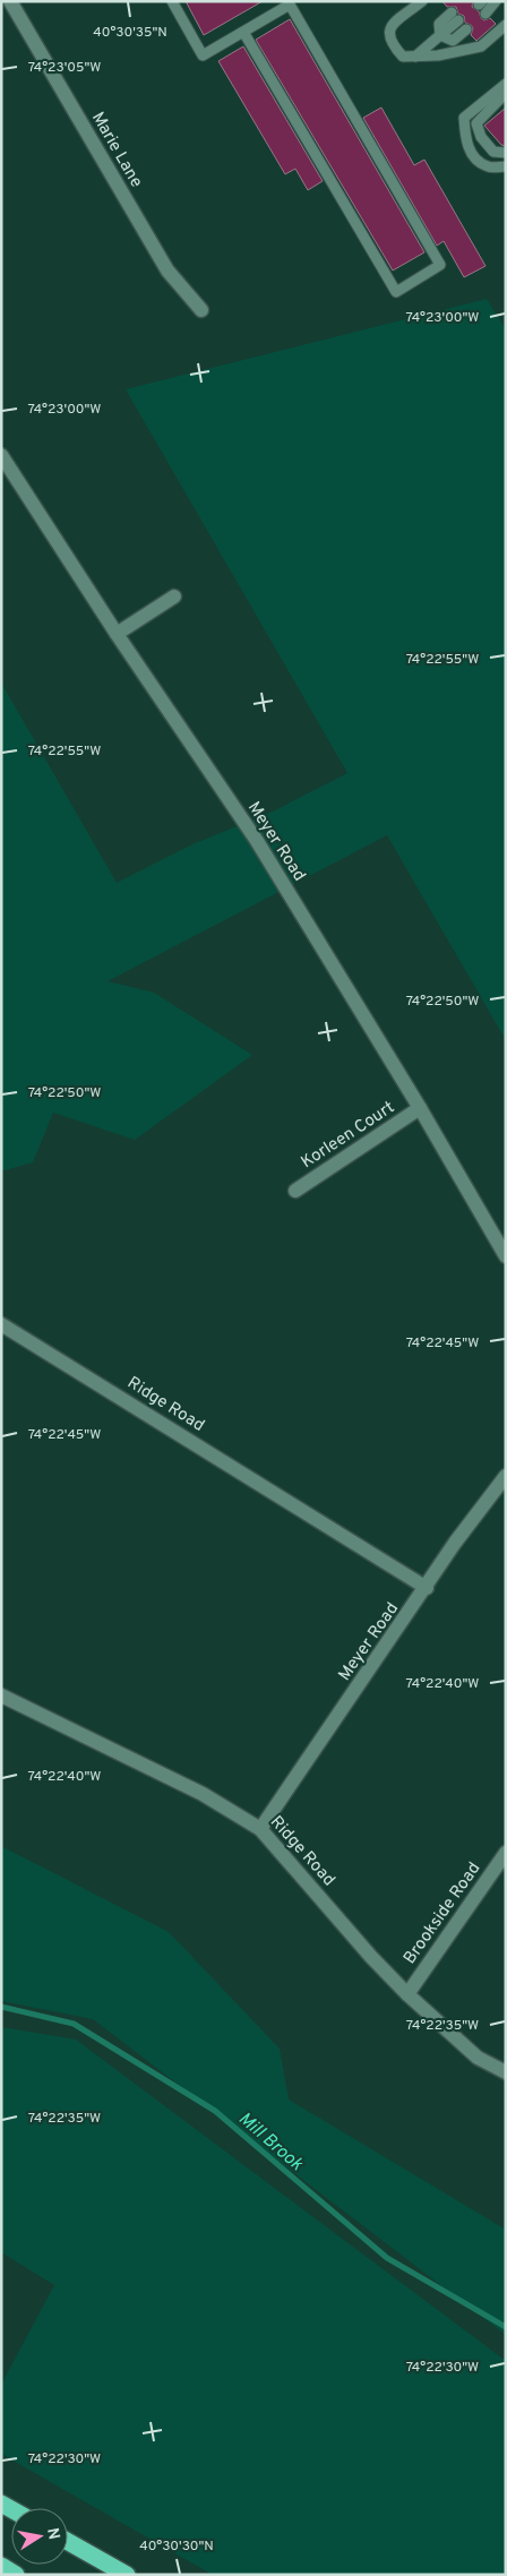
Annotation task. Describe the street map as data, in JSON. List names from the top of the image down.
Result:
{
  "streets": {
    "street": [
      "Marie Lane",
      "Meyer Road",
      "Korleen Court",
      "Ridge Road",
      "Brookside Road"
    ]
  },
  "crossings": [
    ["Meyer Road", "Korleen Court"],
    ["Meyer Road", "Ridge Road"],
    ["Ridge Road", "Brookside Road"]
  ],
  "water": ["Mill Brook"],
  "north": "right",
  "coordinates": [
    "40°30'35\"N",
    "74°23'05\"W",
    "74°23'00\"W",
    "74°22'55\"W",
    "74°22'50\"W",
    "74°22'45\"W",
    "74°22'40\"W",
    "74°22'35\"W",
    "74°22'30\"W",
    "40°30'30\"N"
  ]
}
